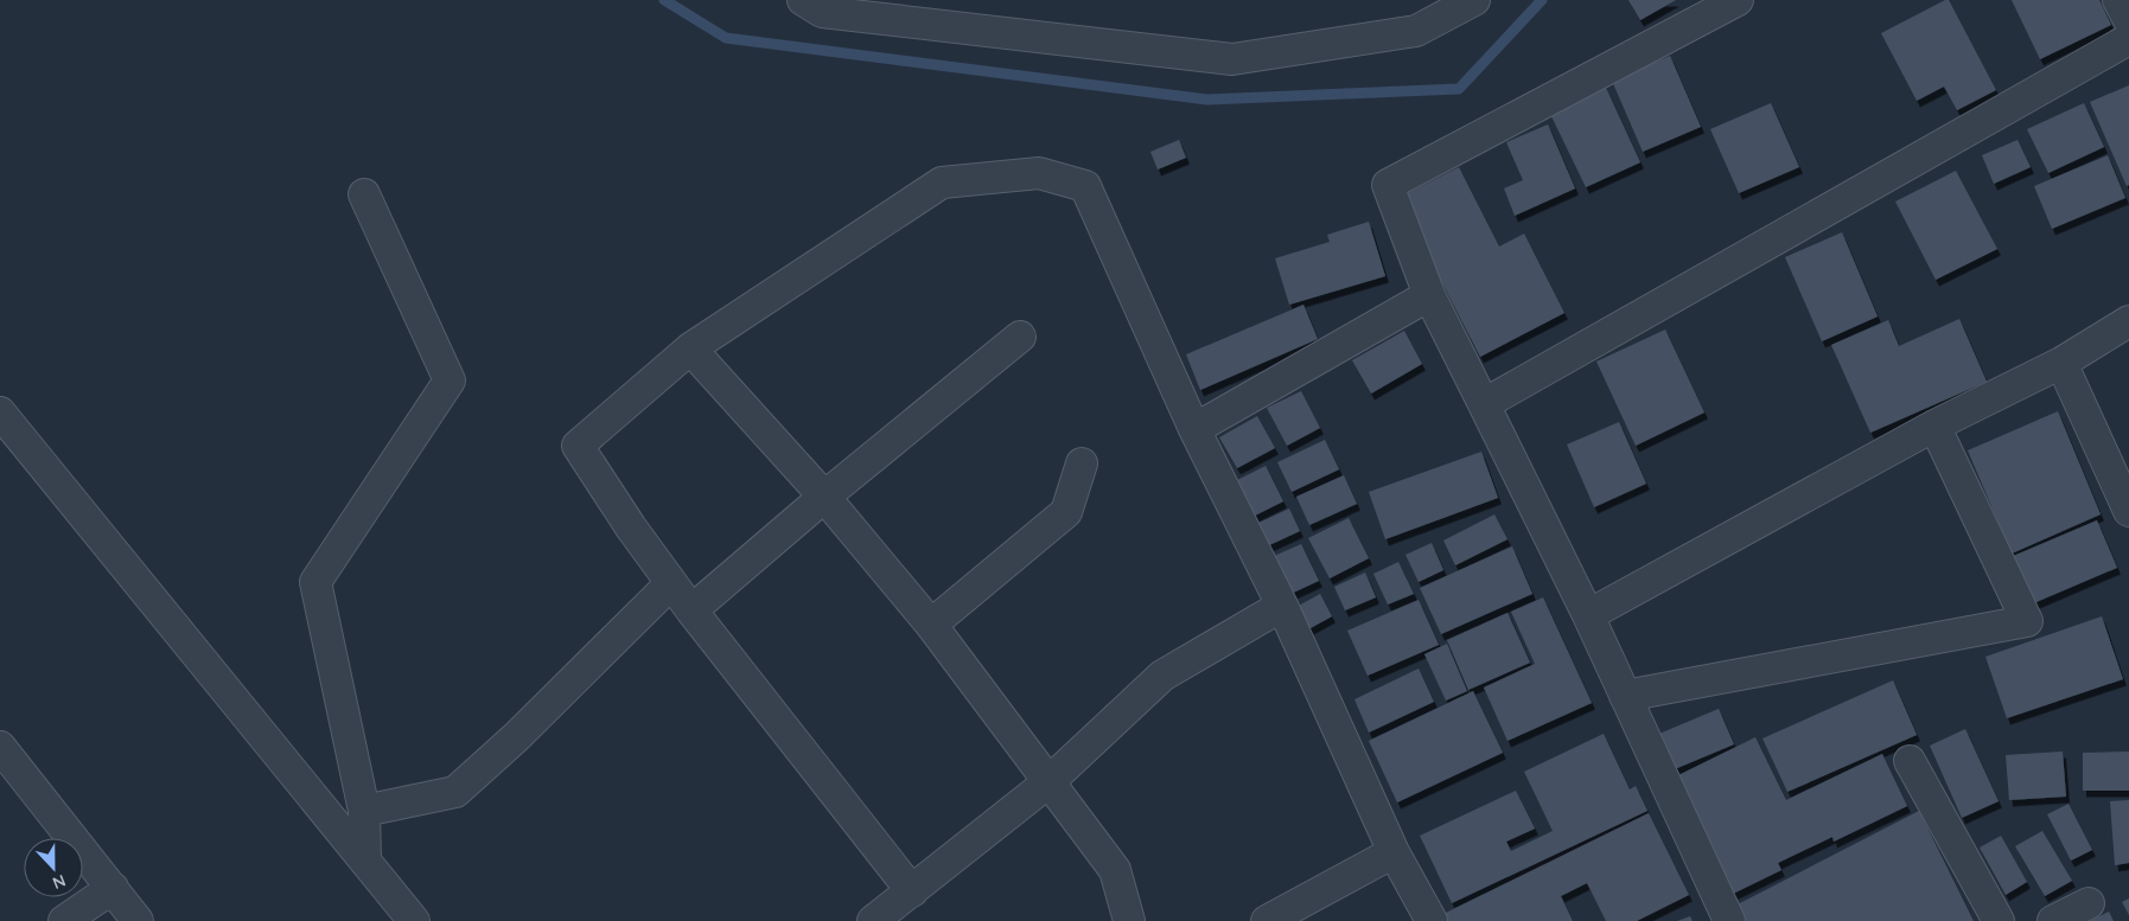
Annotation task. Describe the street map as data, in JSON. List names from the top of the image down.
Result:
{
  "north": "bottom"
}
